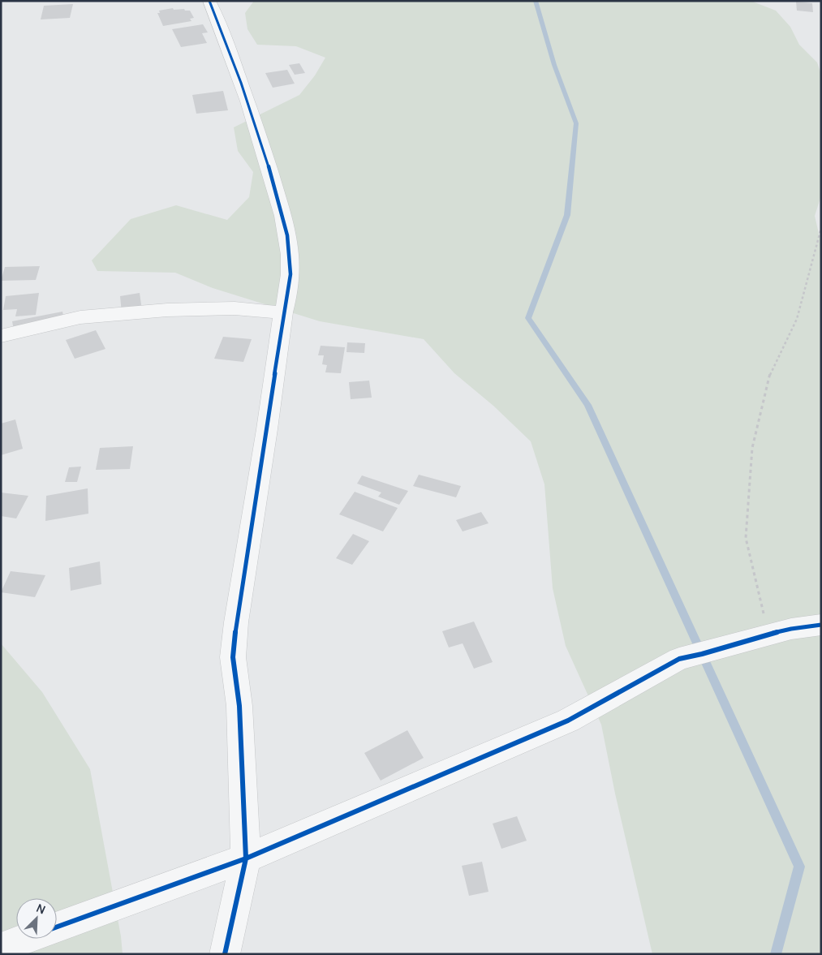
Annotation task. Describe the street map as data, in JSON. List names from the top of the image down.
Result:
{
  "north": "top right"
}
